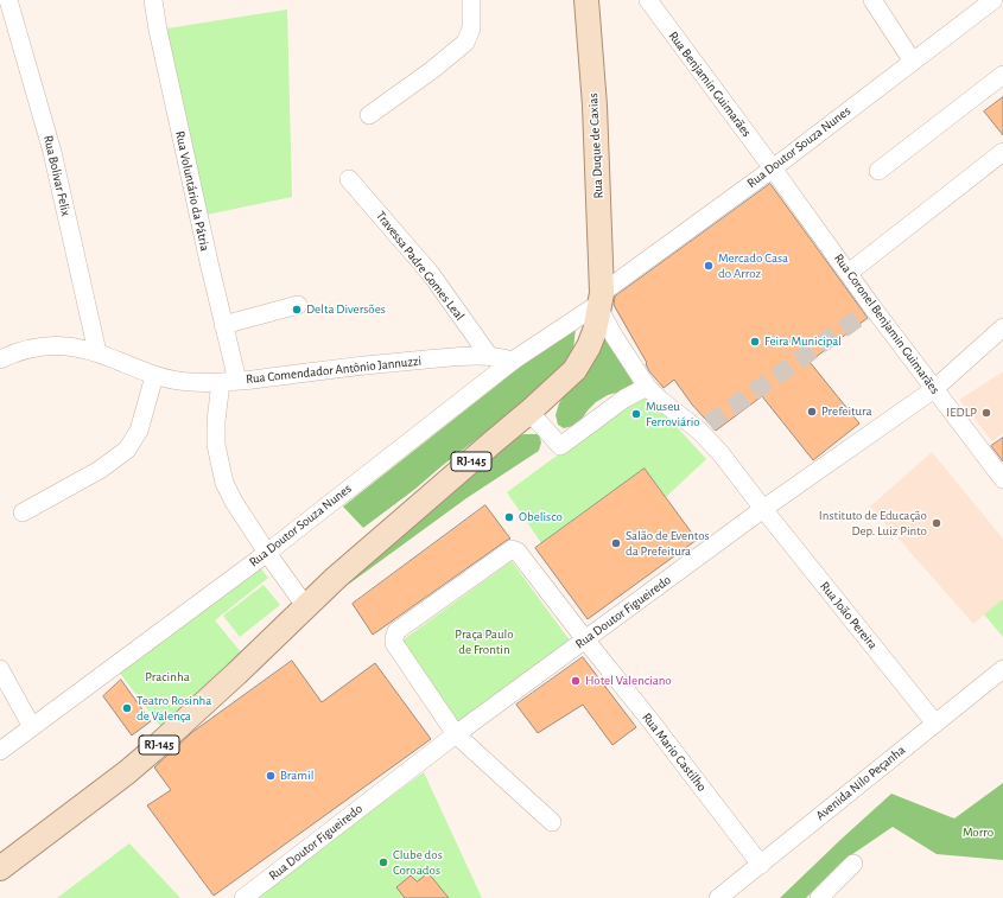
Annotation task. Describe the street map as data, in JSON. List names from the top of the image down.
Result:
{
  "streets": {
    "main road": ["Rua Duque de Caxias", "RJ-145"],
    "street": [
      "Rua Benjamin Guimarães",
      "Rua Doutor Souza Nunes",
      "Rua Bolivar Felix",
      "Rua Voluntário da Pátria",
      "Travessa Padre Gomes Leal",
      "Rua Coronel Benjamin Guimarães",
      "Rua Comendador Antônio Jannuzzi",
      "Rua Doutor Figueiredo",
      "Rua João Pereira",
      "Rua Mario Castilho",
      "Avenida Nilo Peçanha"
    ]
  },
  "crossings": [
    ["Rua Benjamin Guimarães", "Rua Doutor Souza Nunes"],
    ["Rua Benjamin Guimarães", "Rua Coronel Benjamin Guimarães"],
    ["Rua Duque de Caxias", "Rua Doutor Souza Nunes"],
    ["Rua Duque de Caxias", "RJ-145"],
    ["Rua Duque de Caxias", "Rua João Pereira"],
    ["Rua Doutor Souza Nunes", "Rua Coronel Benjamin Guimarães"],
    ["Rua Doutor Souza Nunes", "Rua Comendador Antônio Jannuzzi"],
    ["Rua Doutor Souza Nunes", "RJ-145"],
    ["Rua Doutor Souza Nunes", "Rua João Pereira"],
    ["Rua Bolivar Felix", "Rua Comendador Antônio Jannuzzi"],
    ["Rua Voluntário da Pátria", "Rua Comendador Antônio Jannuzzi"],
    ["Travessa Padre Gomes Leal", "Rua Comendador Antônio Jannuzzi"],
    ["Rua Coronel Benjamin Guimarães", "Rua Doutor Figueiredo"],
    ["RJ-145", "Rua João Pereira"],
    ["Rua Doutor Figueiredo", "Rua João Pereira"],
    ["Rua Doutor Figueiredo", "Rua Mario Castilho"],
    ["Rua João Pereira", "Avenida Nilo Peçanha"],
    ["Rua Mario Castilho", "Avenida Nilo Peçanha"]
  ],
  "parks": ["Praça Paulo de Frontin", "Pracinha", "Morro"],
  "places": [
    "Mercado Casa do Arroz",
    "Delta Diversões",
    "Feira Municipal",
    "Prefeitura",
    "IEDLP",
    "Museu Ferroviário",
    "Obelisco",
    "Instituto de Educação Dep. Luiz Pinto",
    "Salão de Eventos da Prefeitura",
    "Hotel Valenciano",
    "Teatro Rosinha de Valença",
    "Bramil",
    "Clube dos Coroados"
  ]
}
